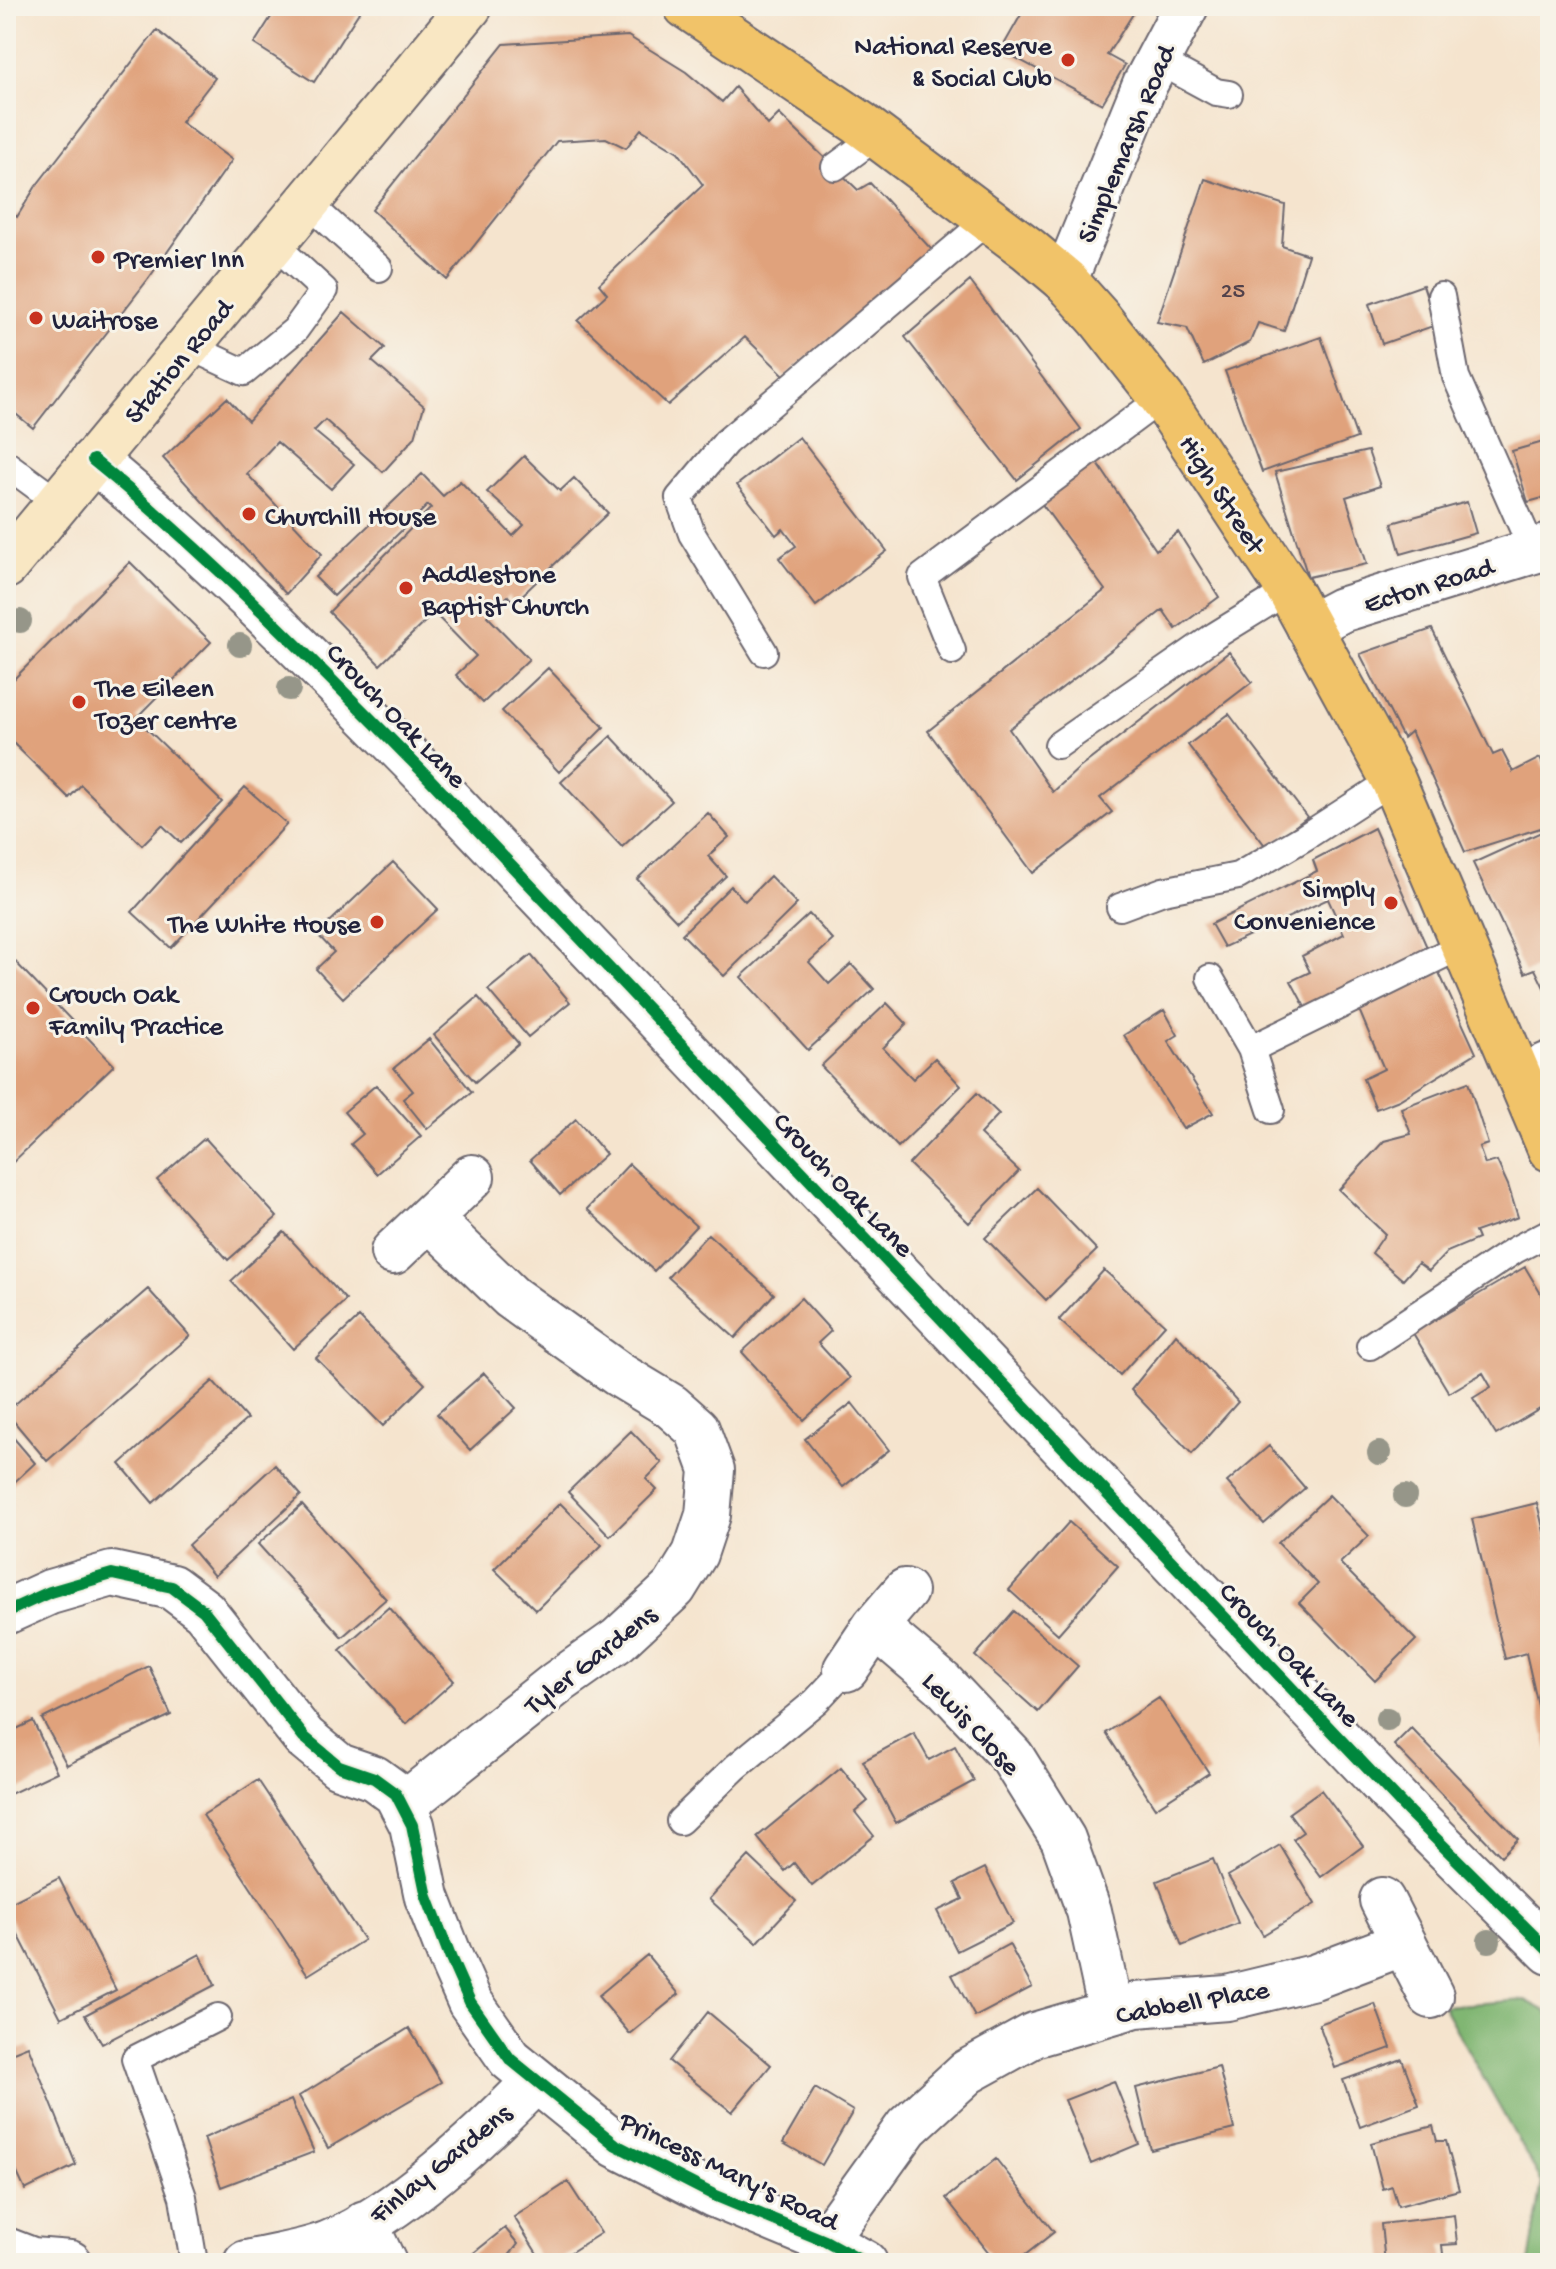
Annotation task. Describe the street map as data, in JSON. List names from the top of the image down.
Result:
{
  "streets": {
    "main road": ["Station Road", "High Street"],
    "street": [
      "Simplemarsh Road",
      "Ecton Road",
      "Crouch Oak Lane",
      "Tyler Gardens",
      "Lewis Close",
      "Cabbell Place",
      "Finlay Gardens",
      "Princess Mary's Road"
    ]
  },
  "crossings": [
    ["Simplemarsh Road", "High Street"],
    ["Station Road", "Crouch Oak Lane"],
    ["High Street", "Ecton Road"],
    ["Tyler Gardens", "Princess Mary's Road"],
    ["Lewis Close", "Cabbell Place"],
    ["Cabbell Place", "Princess Mary's Road"],
    ["Finlay Gardens", "Princess Mary's Road"]
  ],
  "places": [
    "National Reserve & Social Club",
    "Premier Inn",
    "Waitrose",
    "Churchill House",
    "Addlestone Baptist Church",
    "The Eileen Tozer centre",
    "Simply Convenience",
    "The White House",
    "Crouch Oak Family Practice"
  ],
  "house_numbers": ["25"]
}
